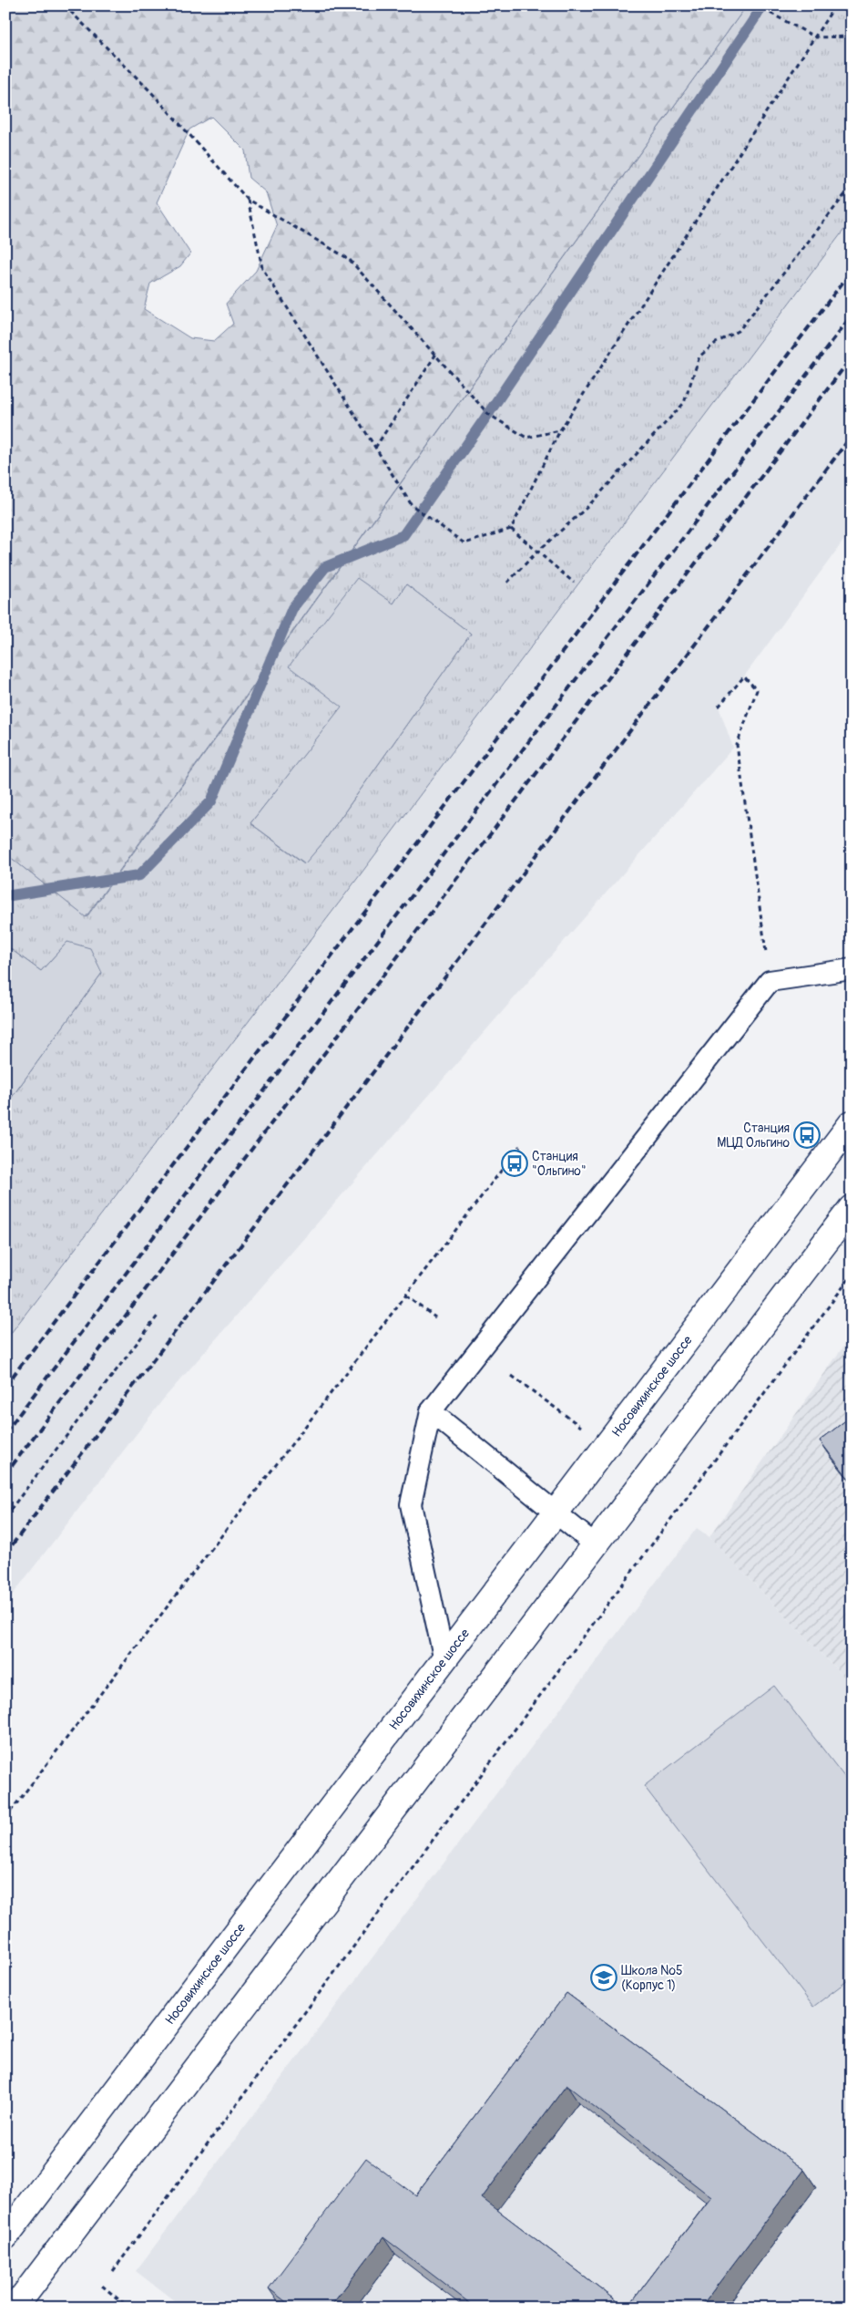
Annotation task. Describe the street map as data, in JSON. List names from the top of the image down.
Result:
{
  "streets": {
    "main road": ["Носовихинское шоссе"]
  },
  "places": {
    "bus stop": ["Станция МЦД Ольгино", "Станция \"Ольгино\""],
    "school or university": ["Школа №5 (Корпус 1)"]
  }
}
